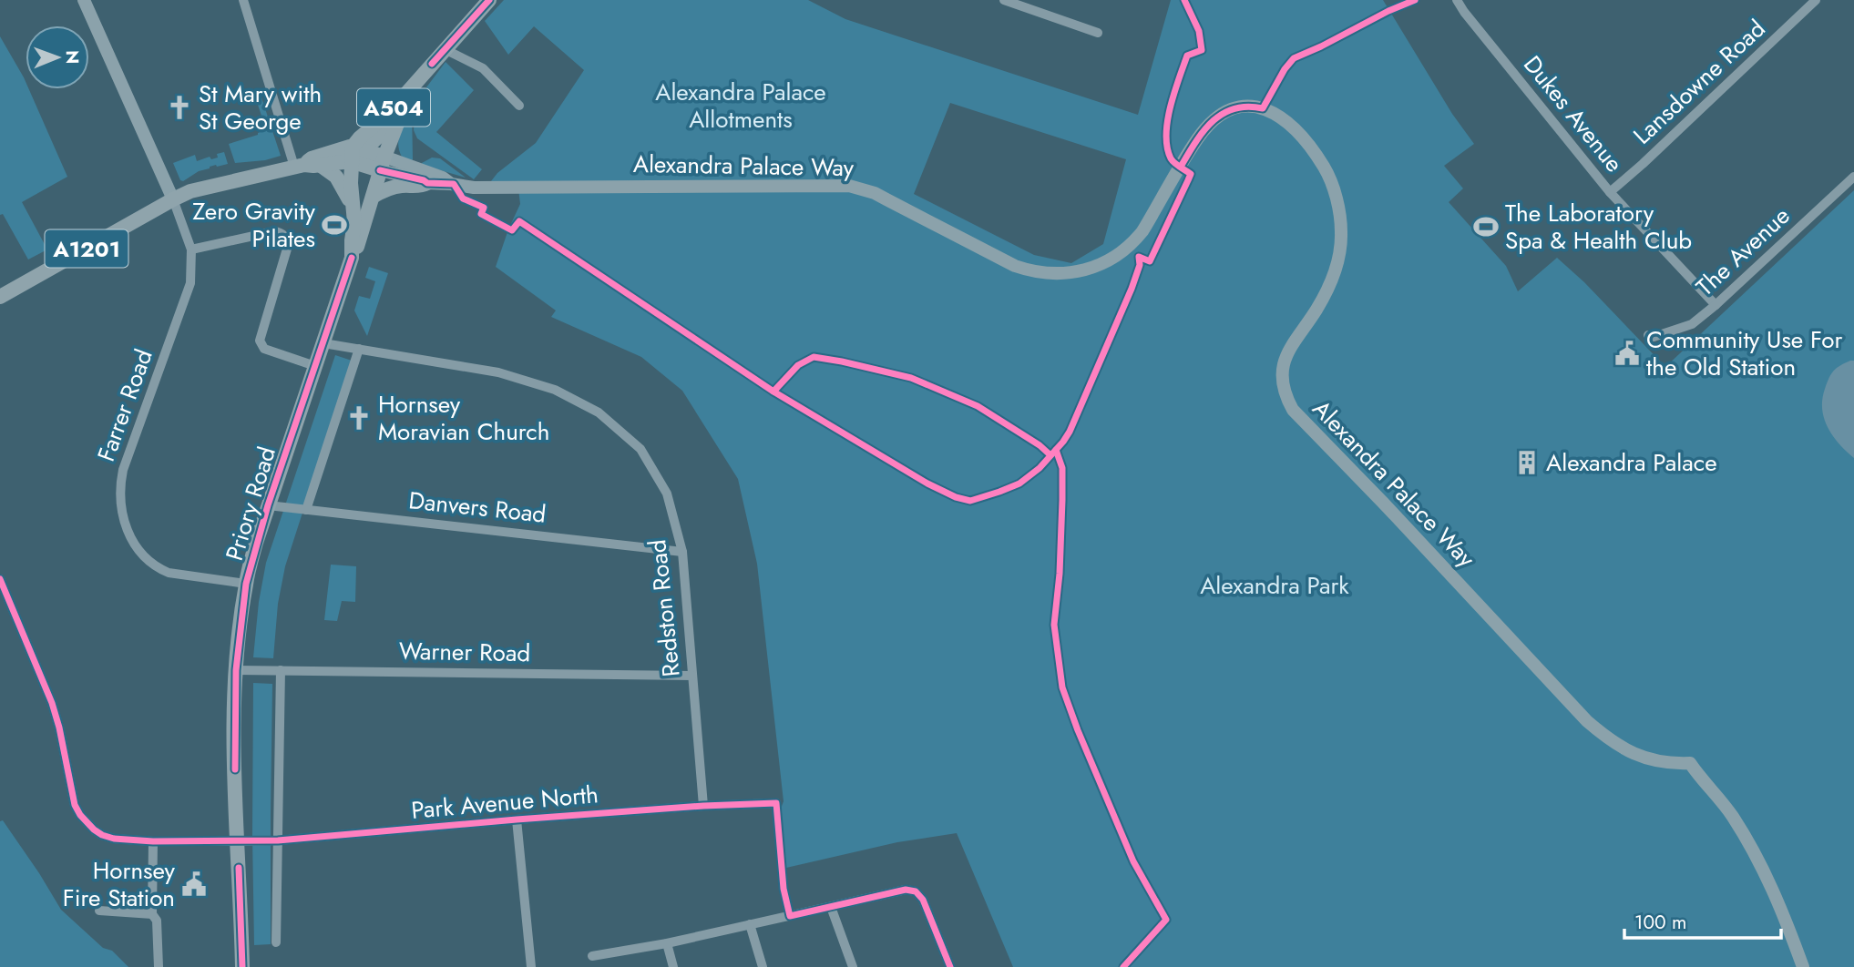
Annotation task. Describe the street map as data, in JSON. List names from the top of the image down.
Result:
{
  "streets": {
    "main road": ["A504", "A1201", "Priory Road"],
    "street": [
      "Lansdowne Road",
      "Dukes Avenue",
      "Alexandra Palace Way",
      "The Avenue",
      "Farrer Road",
      "Danvers Road",
      "Redston Road",
      "Warner Road",
      "Park Avenue North"
    ]
  },
  "crossings": [
    ["Lansdowne Road", "Dukes Avenue"],
    ["A504", "Alexandra Palace Way"],
    ["A504", "A1201"],
    ["A504", "Priory Road"],
    ["Dukes Avenue", "The Avenue"],
    ["A1201", "Farrer Road"],
    ["A1201", "Priory Road"],
    ["Farrer Road", "Priory Road"],
    ["Priory Road", "Danvers Road"],
    ["Priory Road", "Redston Road"],
    ["Priory Road", "Warner Road"],
    ["Priory Road", "Park Avenue North"],
    ["Danvers Road", "Redston Road"],
    ["Redston Road", "Warner Road"],
    ["Redston Road", "Park Avenue North"]
  ],
  "parks": ["Alexandra Palace Allotments", "Alexandra Park"],
  "places": {
    "church": ["St Mary with St George", "Hornsey Moravian Church"],
    "sports": ["Zero Gravity Pilates", "The Laboratory Spa & Health Club"],
    "public building": ["Community Use For the Old Station", "Hornsey Fire Station"],
    "building": ["Alexandra Palace"]
  },
  "scale_bar": "100 m",
  "north": "right"
}
